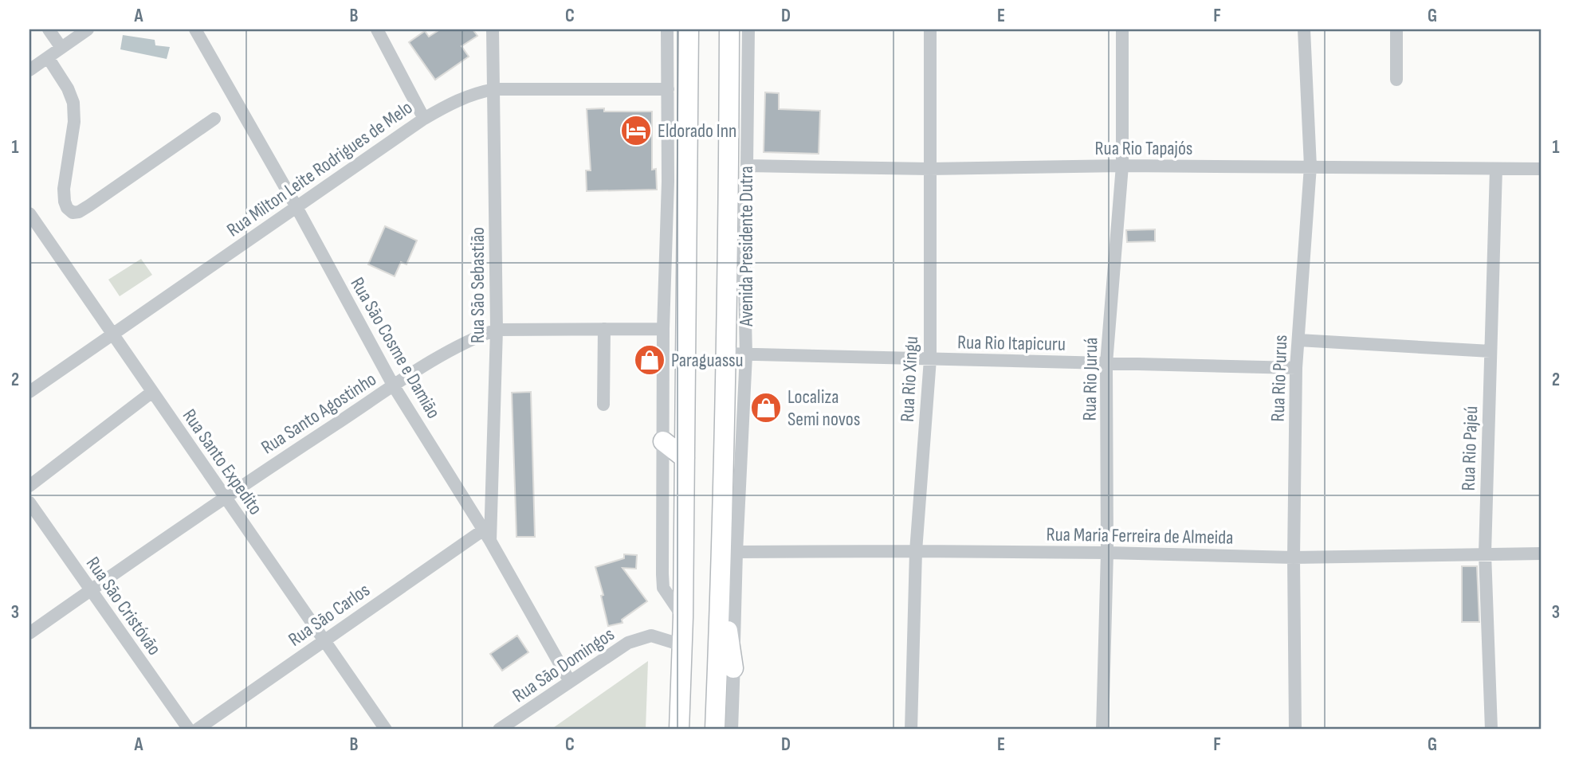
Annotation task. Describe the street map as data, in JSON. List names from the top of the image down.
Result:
{
  "streets": {
    "highway": ["Avenida Presidente Dutra"],
    "street": [
      "Rua Rio Tapajós",
      "Rua Milton Leite Rodrigues de Melo",
      "Rua São Sebastião",
      "Rua Rio Itapicuru",
      "Rua São Cosme e Damião",
      "Rua Rio Purus",
      "Rua Rio Xingu",
      "Rua Rio Juruá",
      "Rua Santo Agostinho",
      "Rua Rio Pajeú",
      "Rua Santo Expedito",
      "Rua Maria Ferreira de Almeida",
      "Rua São Cristóvão",
      "Rua São Carlos",
      "Rua São Domingos"
    ]
  },
  "crossings": [
    ["Rua Rio Tapajós", "Avenida Presidente Dutra"],
    ["Rua Rio Tapajós", "Rua Rio Purus"],
    ["Rua Rio Tapajós", "Rua Rio Xingu"],
    ["Rua Rio Tapajós", "Rua Rio Juruá"],
    ["Rua Rio Tapajós", "Rua Rio Pajeú"],
    ["Rua Milton Leite Rodrigues de Melo", "Rua São Sebastião"],
    ["Rua Milton Leite Rodrigues de Melo", "Rua São Cosme e Damião"],
    ["Rua Milton Leite Rodrigues de Melo", "Rua Santo Expedito"],
    ["Avenida Presidente Dutra", "Rua Rio Itapicuru"],
    ["Avenida Presidente Dutra", "Rua Maria Ferreira de Almeida"],
    ["Rua São Sebastião", "Rua São Cosme e Damião"],
    ["Rua São Sebastião", "Rua Santo Agostinho"],
    ["Rua São Sebastião", "Rua São Carlos"],
    ["Rua Rio Itapicuru", "Rua Rio Purus"],
    ["Rua Rio Itapicuru", "Rua Rio Xingu"],
    ["Rua Rio Itapicuru", "Rua Rio Juruá"],
    ["Rua São Cosme e Damião", "Rua Santo Agostinho"],
    ["Rua São Cosme e Damião", "Rua São Carlos"],
    ["Rua São Cosme e Damião", "Rua São Domingos"],
    ["Rua Rio Purus", "Rua Maria Ferreira de Almeida"],
    ["Rua Rio Xingu", "Rua Maria Ferreira de Almeida"],
    ["Rua Rio Juruá", "Rua Maria Ferreira de Almeida"],
    ["Rua Santo Agostinho", "Rua Santo Expedito"],
    ["Rua Santo Agostinho", "Rua São Cristóvão"],
    ["Rua Rio Pajeú", "Rua Maria Ferreira de Almeida"],
    ["Rua Santo Expedito", "Rua São Carlos"]
  ],
  "places": {
    "hotel": ["Eldorado Inn"],
    "shop": ["Paraguassu", "Localiza Semi novos"]
  },
  "grid": {
    "columns": [
      "A",
      "B",
      "C",
      "D",
      "E",
      "F",
      "G"
    ],
    "rows": ["1", "2", "3"]
  }
}
